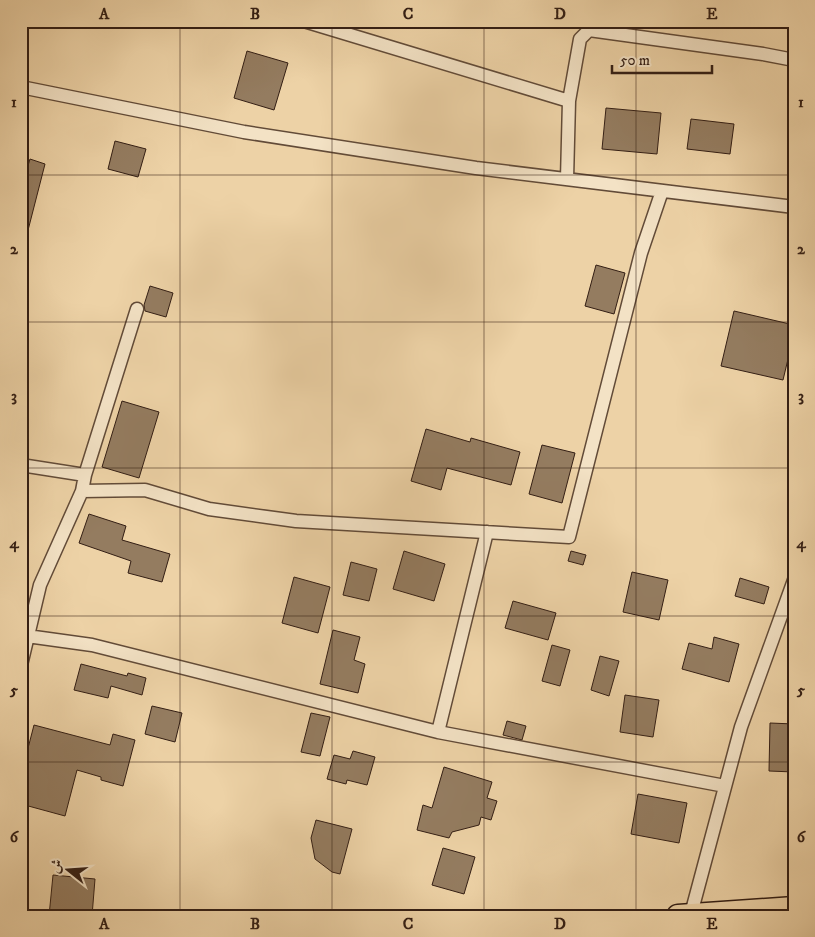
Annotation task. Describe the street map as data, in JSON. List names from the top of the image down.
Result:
{
  "scale_bar": "50 m",
  "north": "left",
  "grid": {
    "columns": [
      "A",
      "B",
      "C",
      "D",
      "E"
    ],
    "rows": [
      "1",
      "2",
      "3",
      "4",
      "5",
      "6"
    ]
  }
}
